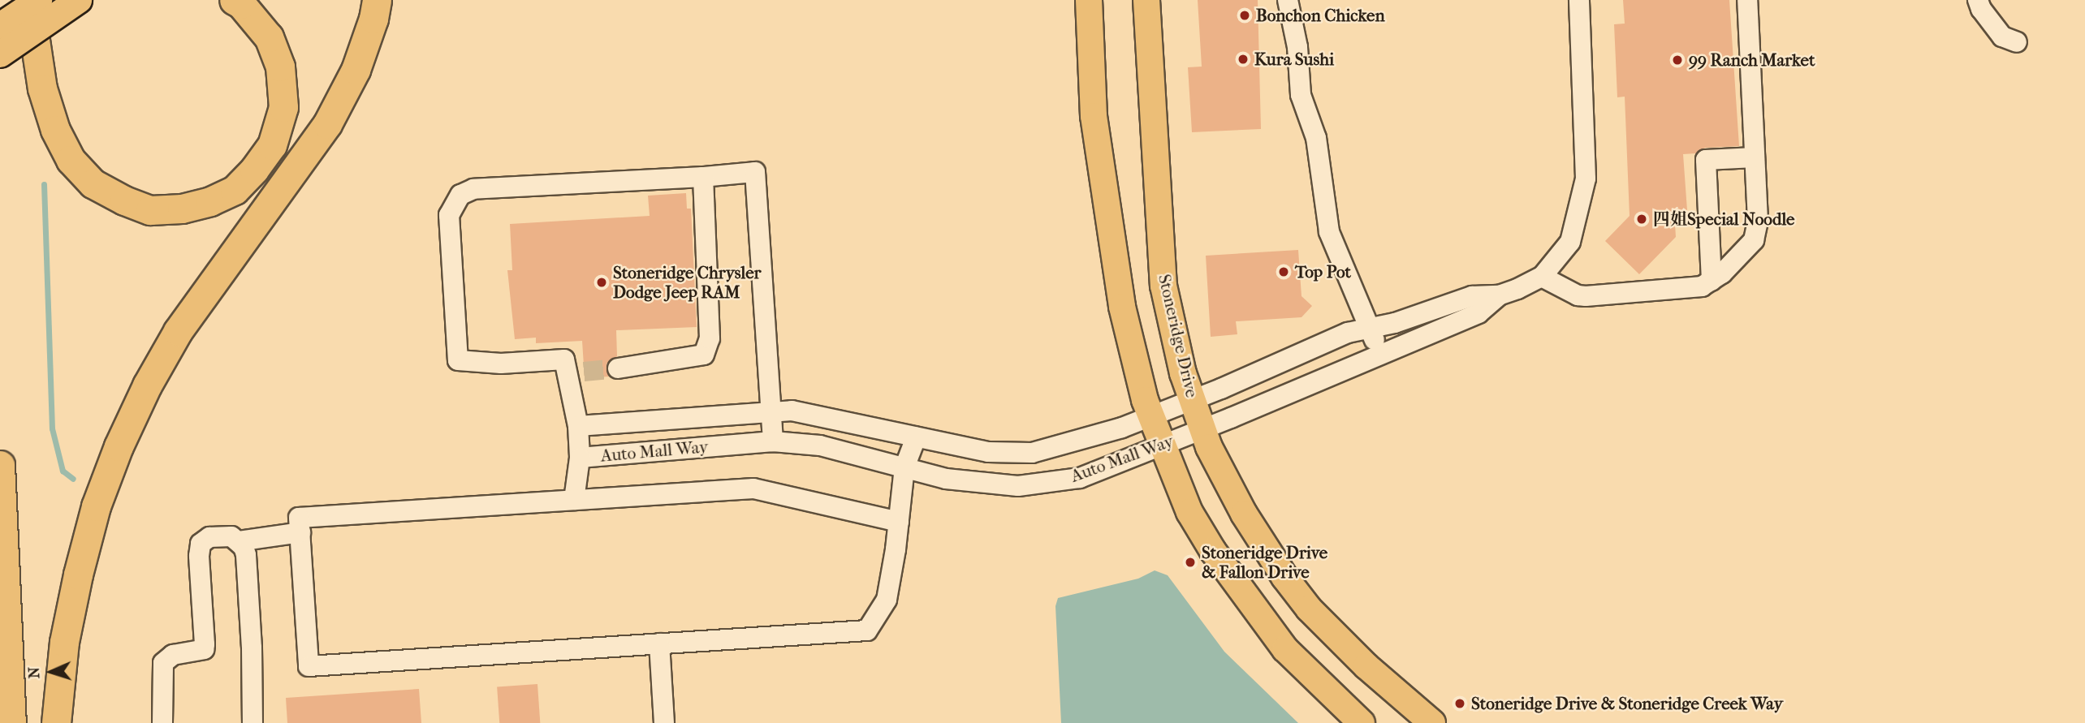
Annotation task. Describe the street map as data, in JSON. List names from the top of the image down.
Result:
{
  "streets": {
    "main road": ["Stoneridge Drive"],
    "street": ["Auto Mall Way"]
  },
  "crossings": [
    ["Stoneridge Drive", "Auto Mall Way"]
  ],
  "places": [
    "Bonchon Chicken",
    "Kura Sushi",
    "99 Ranch Market",
    "四姐Special Noodle",
    "Top Pot",
    "Stoneridge Chrysler Dodge Jeep RAM",
    "Stoneridge Drive & Fallon Drive",
    "Stoneridge Drive & Stoneridge Creek Way"
  ],
  "north": "left"
}
